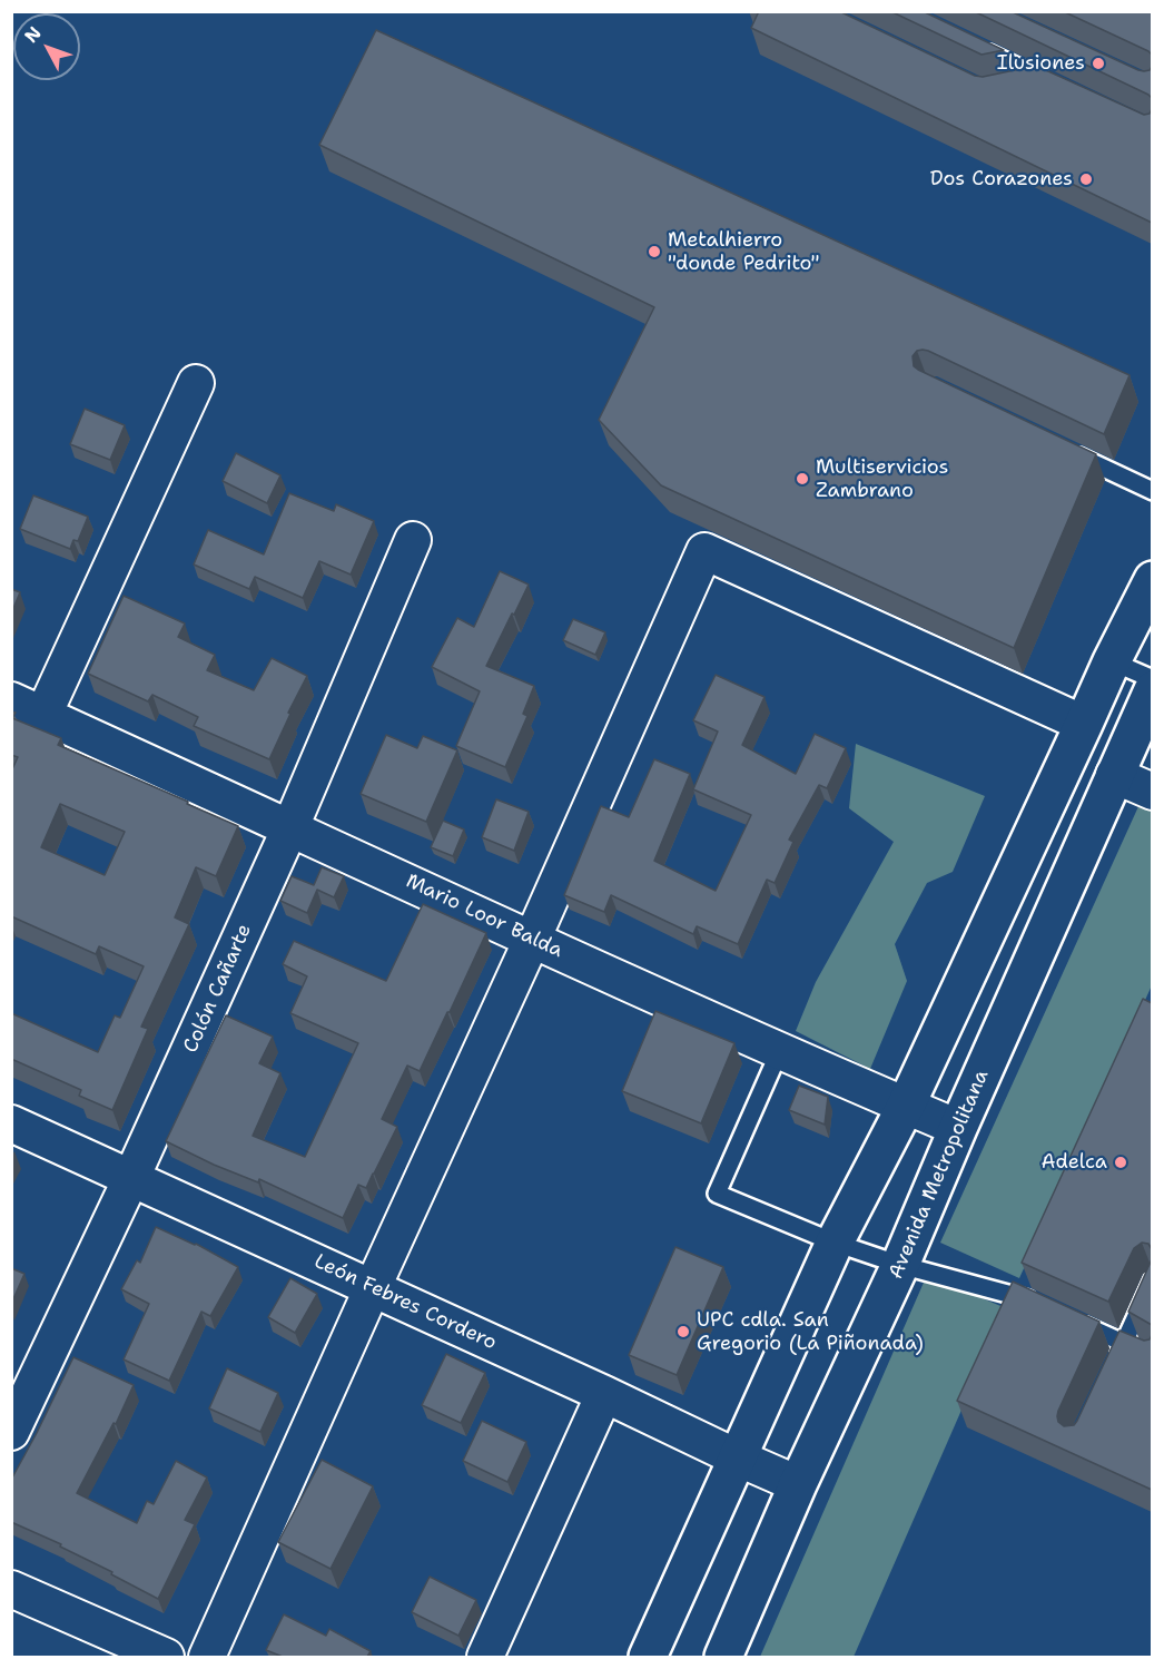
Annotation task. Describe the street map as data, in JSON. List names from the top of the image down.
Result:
{
  "streets": {
    "highway": ["Avenida Metropolitana"],
    "street": ["Mario Loor Balda", "Colón Cañarte", "León Febres Cordero"]
  },
  "crossings": [
    ["Mario Loor Balda", "Colón Cañarte"],
    ["Mario Loor Balda", "Avenida Metropolitana"],
    ["Colón Cañarte", "León Febres Cordero"],
    ["Avenida Metropolitana", "León Febres Cordero"]
  ],
  "places": [
    "Ilusiones",
    "Dos Corazones",
    "Metalhierro \"donde Pedrito\"",
    "Multiservicios Zambrano",
    "Adelca",
    "UPC cdla. San Gregorio (La Piñonada)"
  ],
  "north": "top left"
}
